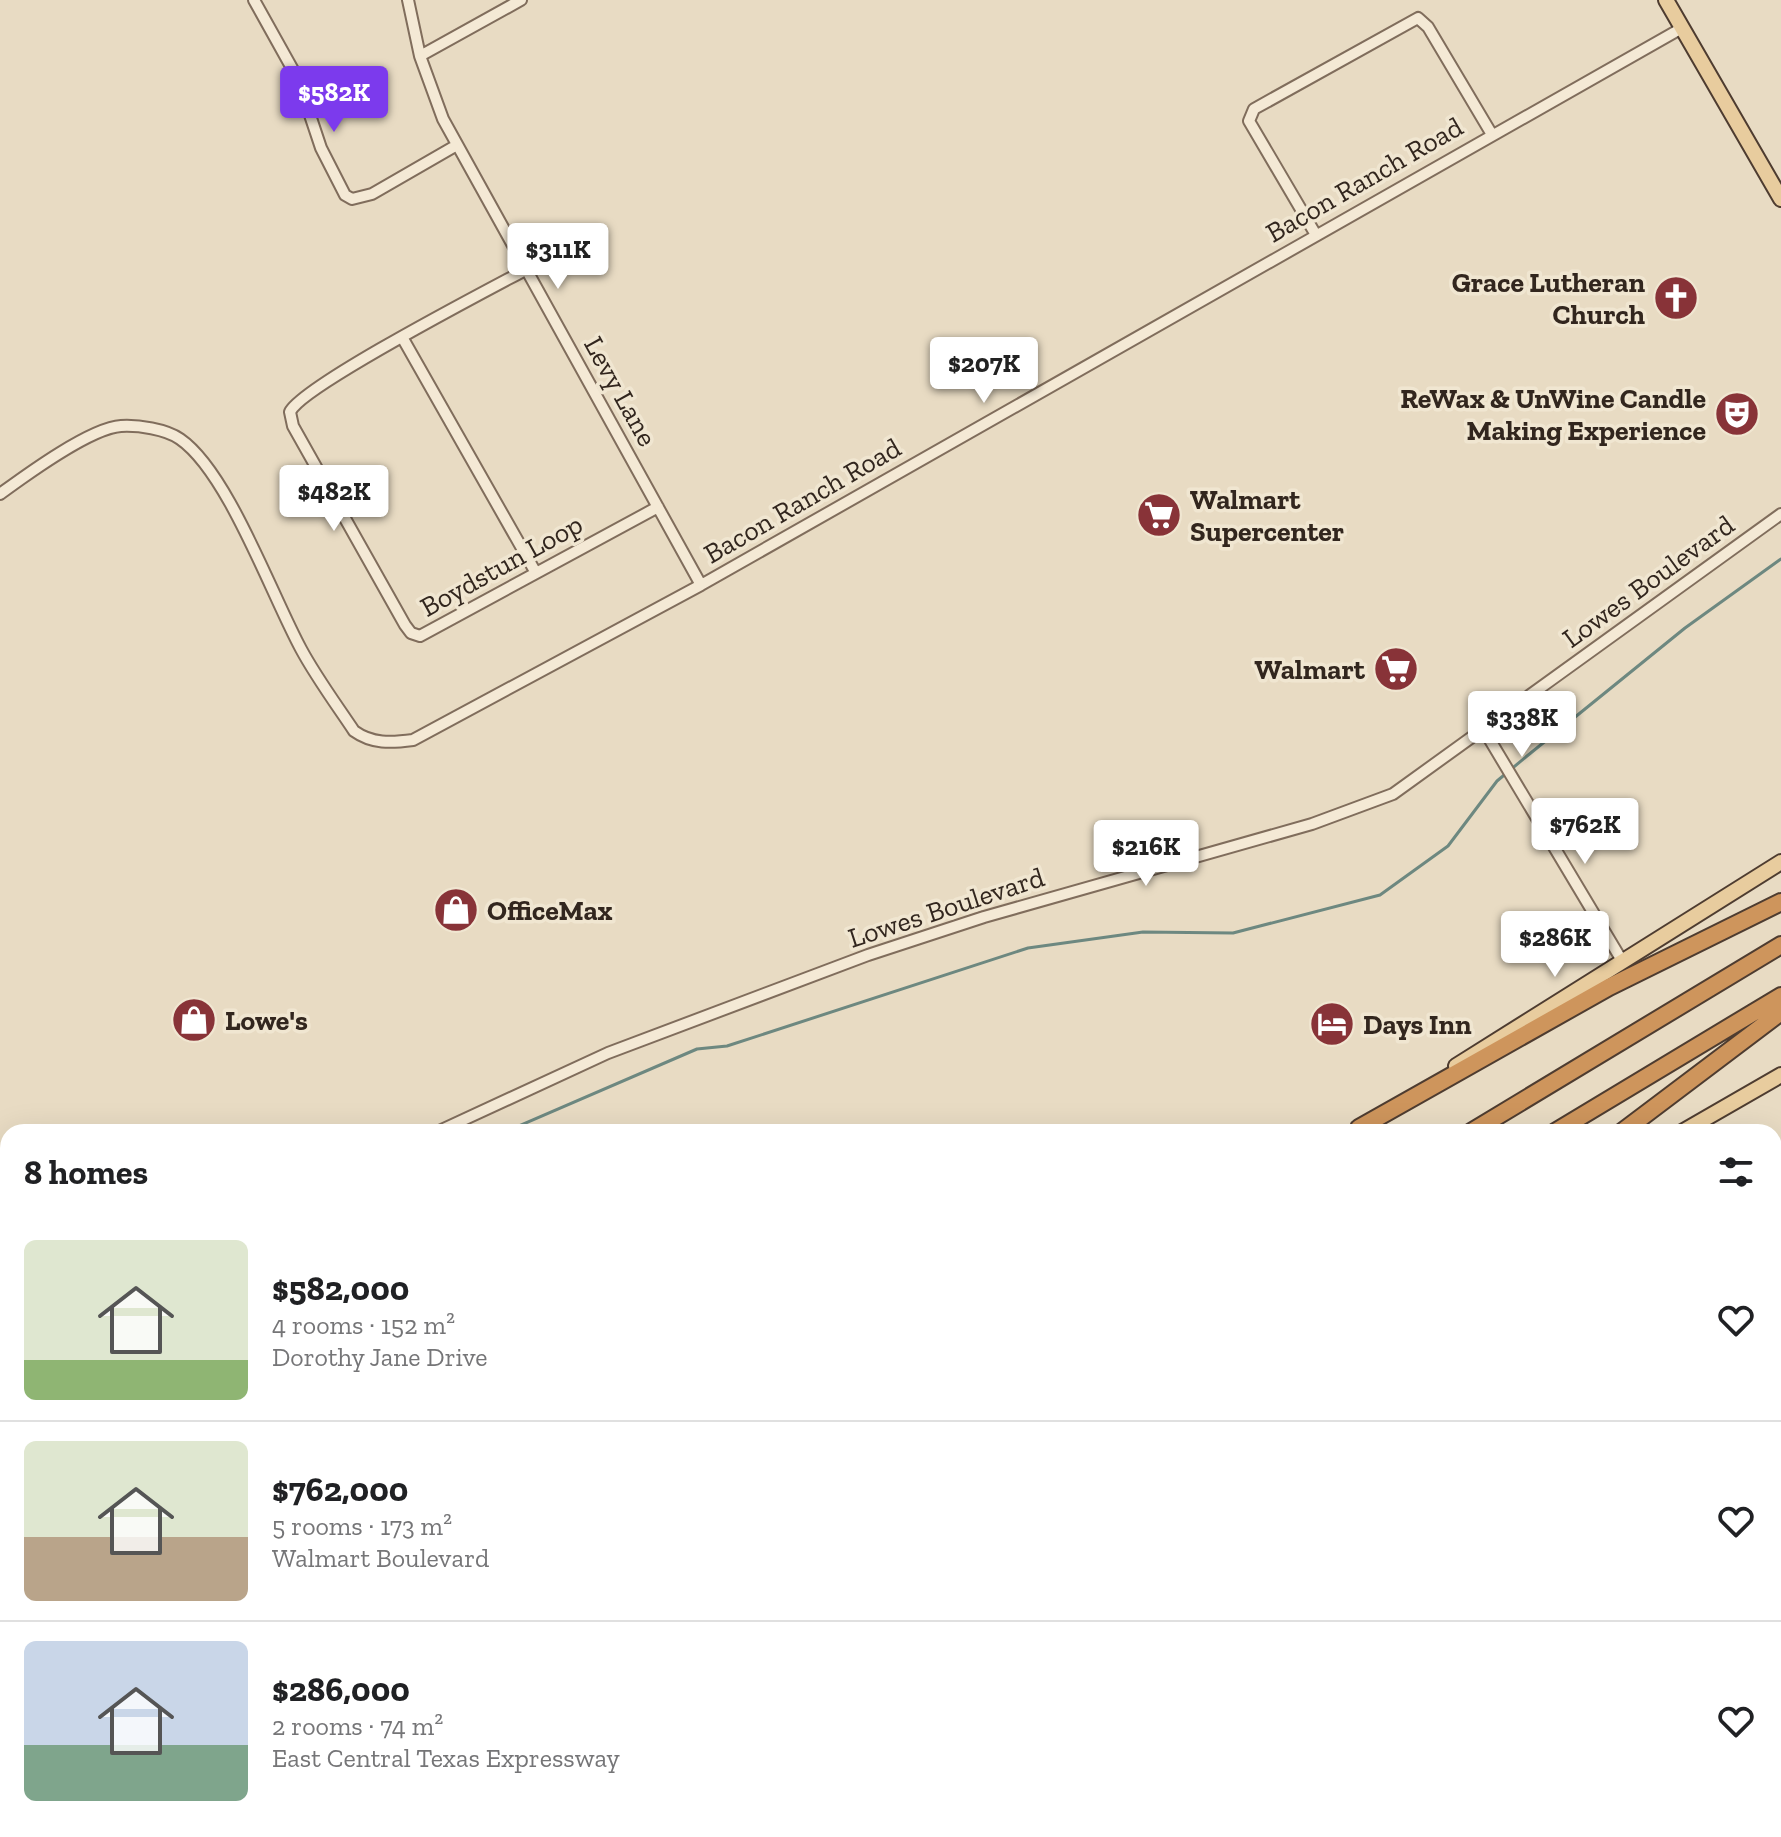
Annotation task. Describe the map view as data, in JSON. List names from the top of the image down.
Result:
{
  "streets": {
    "street": [
      "Bacon Ranch Road",
      "Levy Lane",
      "Boydstun Loop",
      "Lowes Boulevard"
    ]
  },
  "crossings": [
    ["Bacon Ranch Road", "Levy Lane"],
    ["Levy Lane", "Boydstun Loop"]
  ],
  "places": {
    "church": ["Grace Lutheran Church"],
    "theatre": ["ReWax & UnWine Candle Making Experience"],
    "supermarket": ["Walmart Supercenter", "Walmart"],
    "shop": ["OfficeMax", "Lowe's"],
    "hotel": ["Days Inn"]
  },
  "page": {
    "price": [
      "$582K",
      "$311K",
      "$207K",
      "$482K",
      "$338K",
      "$762K",
      "$216K",
      "$286K"
    ],
    "heading": "8 homes",
    "list": [
      {
        "name": "$582,000",
        "note": "4 rooms · 152 m² · Dorothy Jane Drive"
      },
      {
        "name": "$762,000",
        "note": "5 rooms · 173 m² · Walmart Boulevard"
      },
      {
        "name": "$286,000",
        "note": "2 rooms · 74 m² · East Central Texas Expressway"
      }
    ]
  }
}
